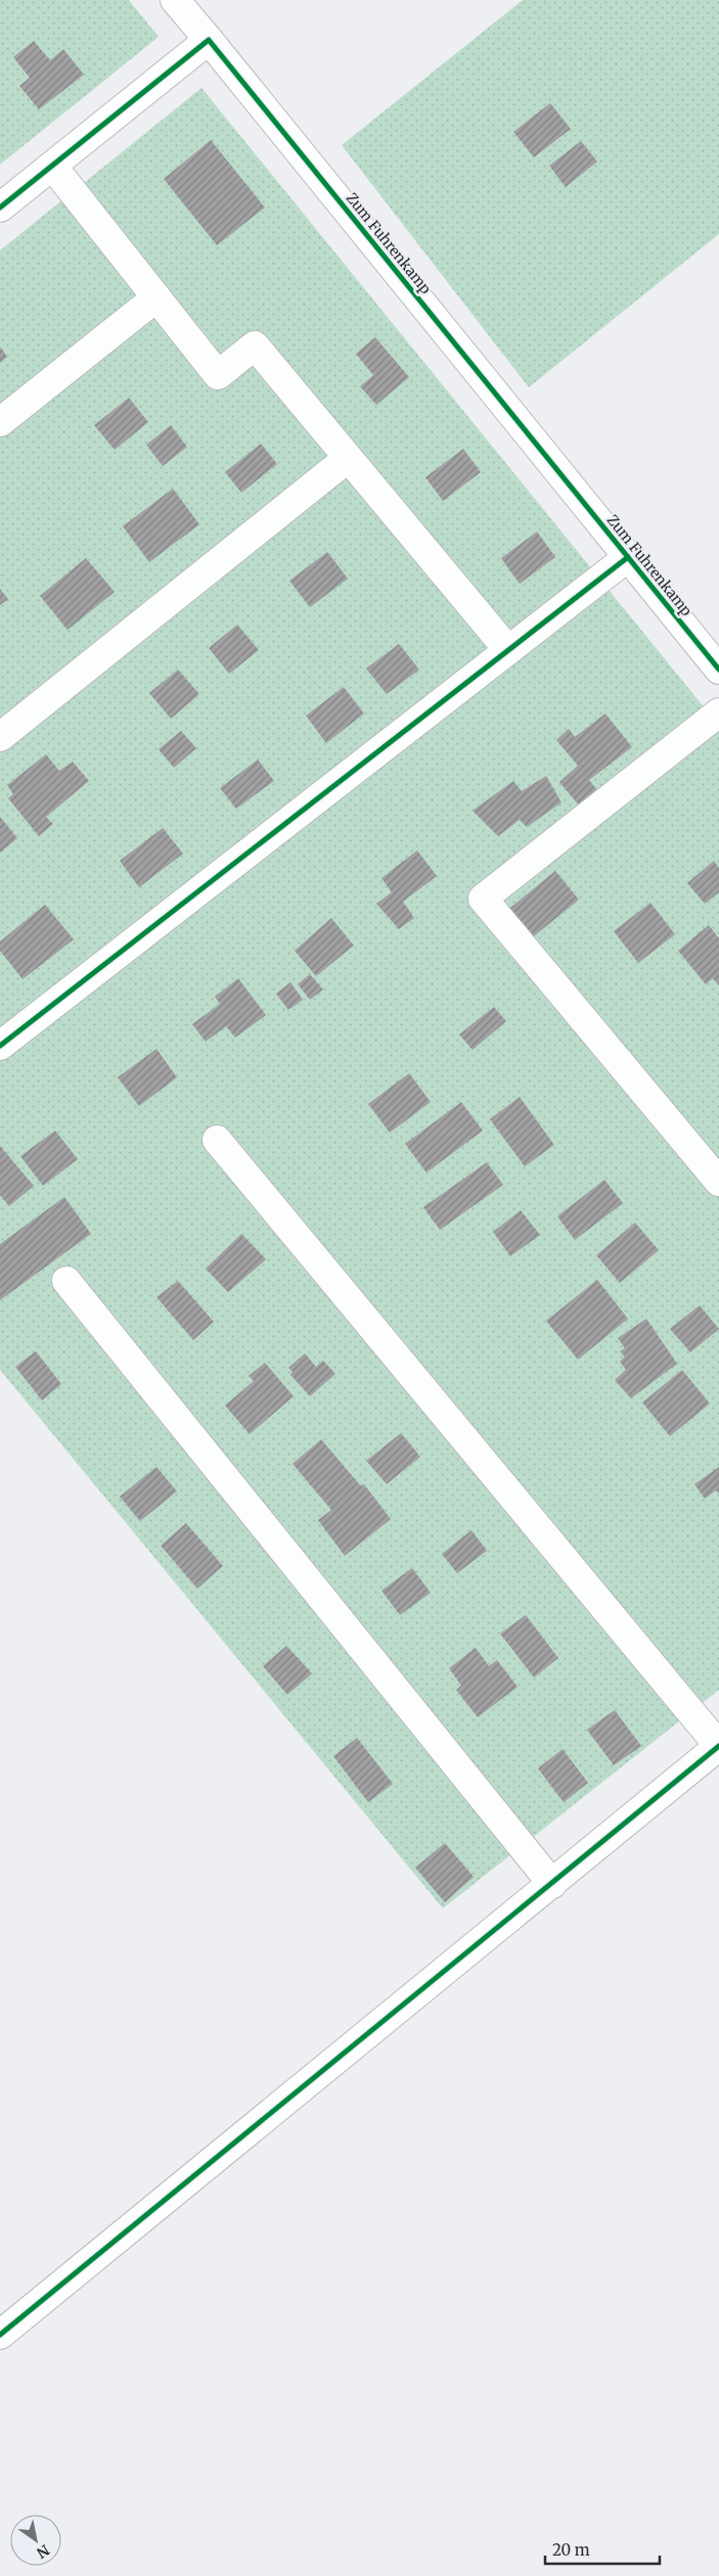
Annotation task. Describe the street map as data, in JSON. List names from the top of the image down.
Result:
{
  "streets": {
    "street": ["Zum Fuhrenkamp"]
  },
  "scale_bar": "20 m",
  "north": "bottom right"
}
